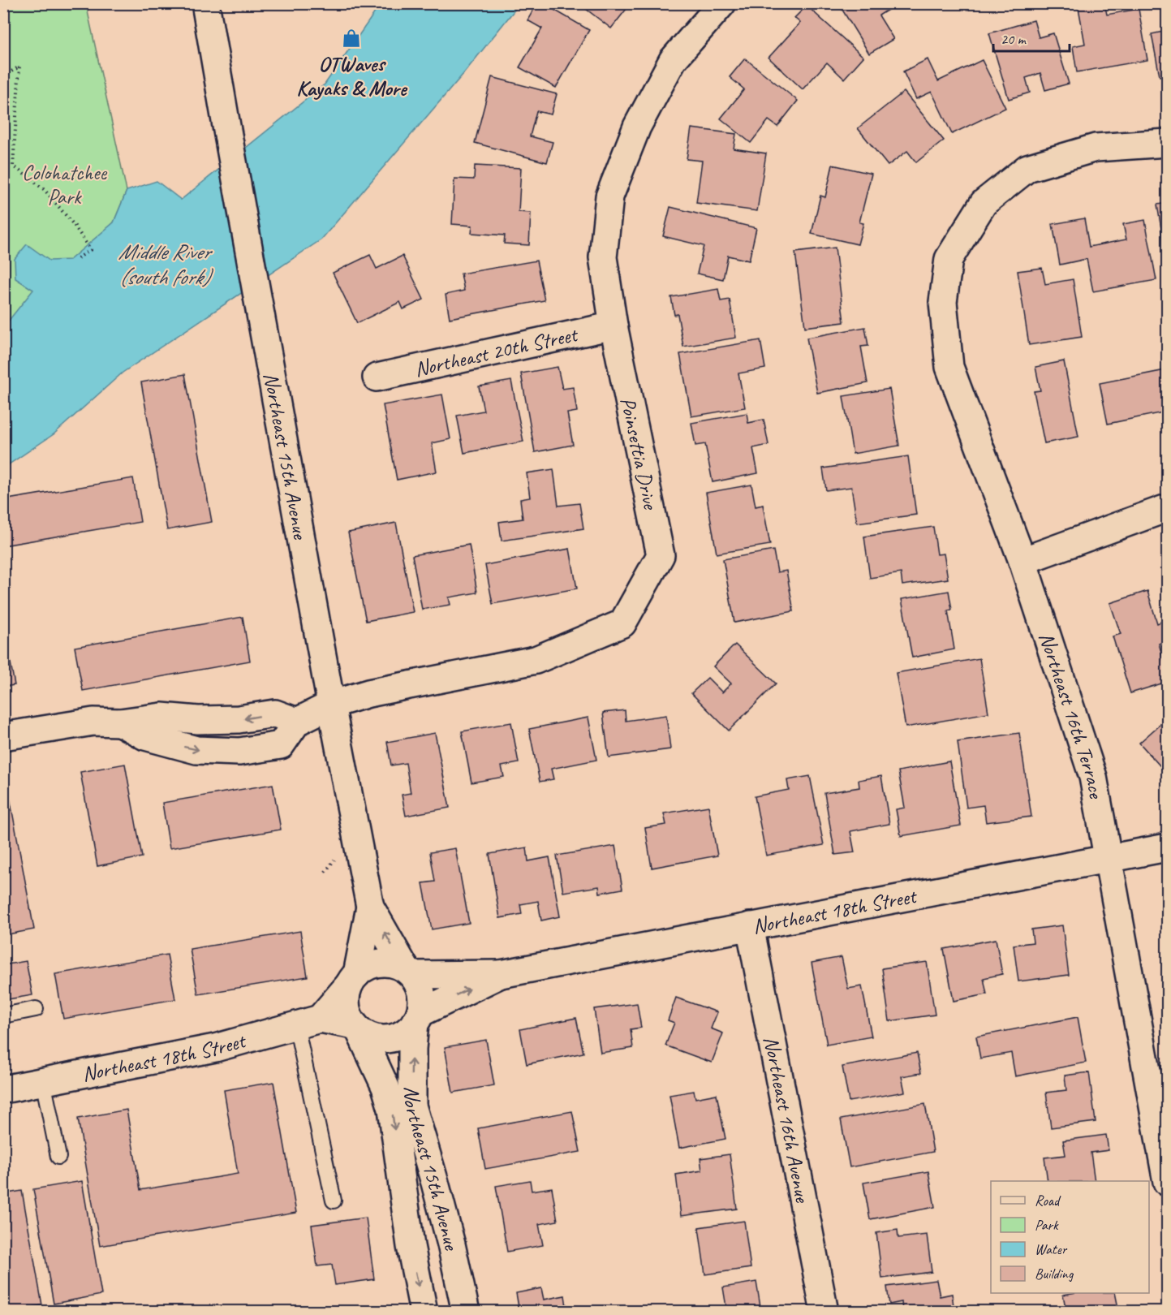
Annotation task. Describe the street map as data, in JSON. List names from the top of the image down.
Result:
{
  "streets": {
    "street": [
      "Northeast 20th Street",
      "Poinsettia Drive",
      "Northeast 15th Avenue",
      "Northeast 16th Terrace",
      "Northeast 18th Street",
      "Northeast 16th Avenue"
    ]
  },
  "crossings": [
    ["Northeast 20th Street", "Poinsettia Drive"],
    ["Poinsettia Drive", "Northeast 15th Avenue"],
    ["Northeast 15th Avenue", "Northeast 18th Street"],
    ["Northeast 16th Terrace", "Northeast 18th Street"],
    ["Northeast 18th Street", "Northeast 16th Avenue"]
  ],
  "water": ["Middle River (south fork)"],
  "parks": ["Colohatchee Park"],
  "places": {
    "shop": ["OTWaves Kayaks & More"]
  },
  "legend": [
    "Road",
    "Park",
    "Water",
    "Building"
  ],
  "scale_bar": "20 m"
}
